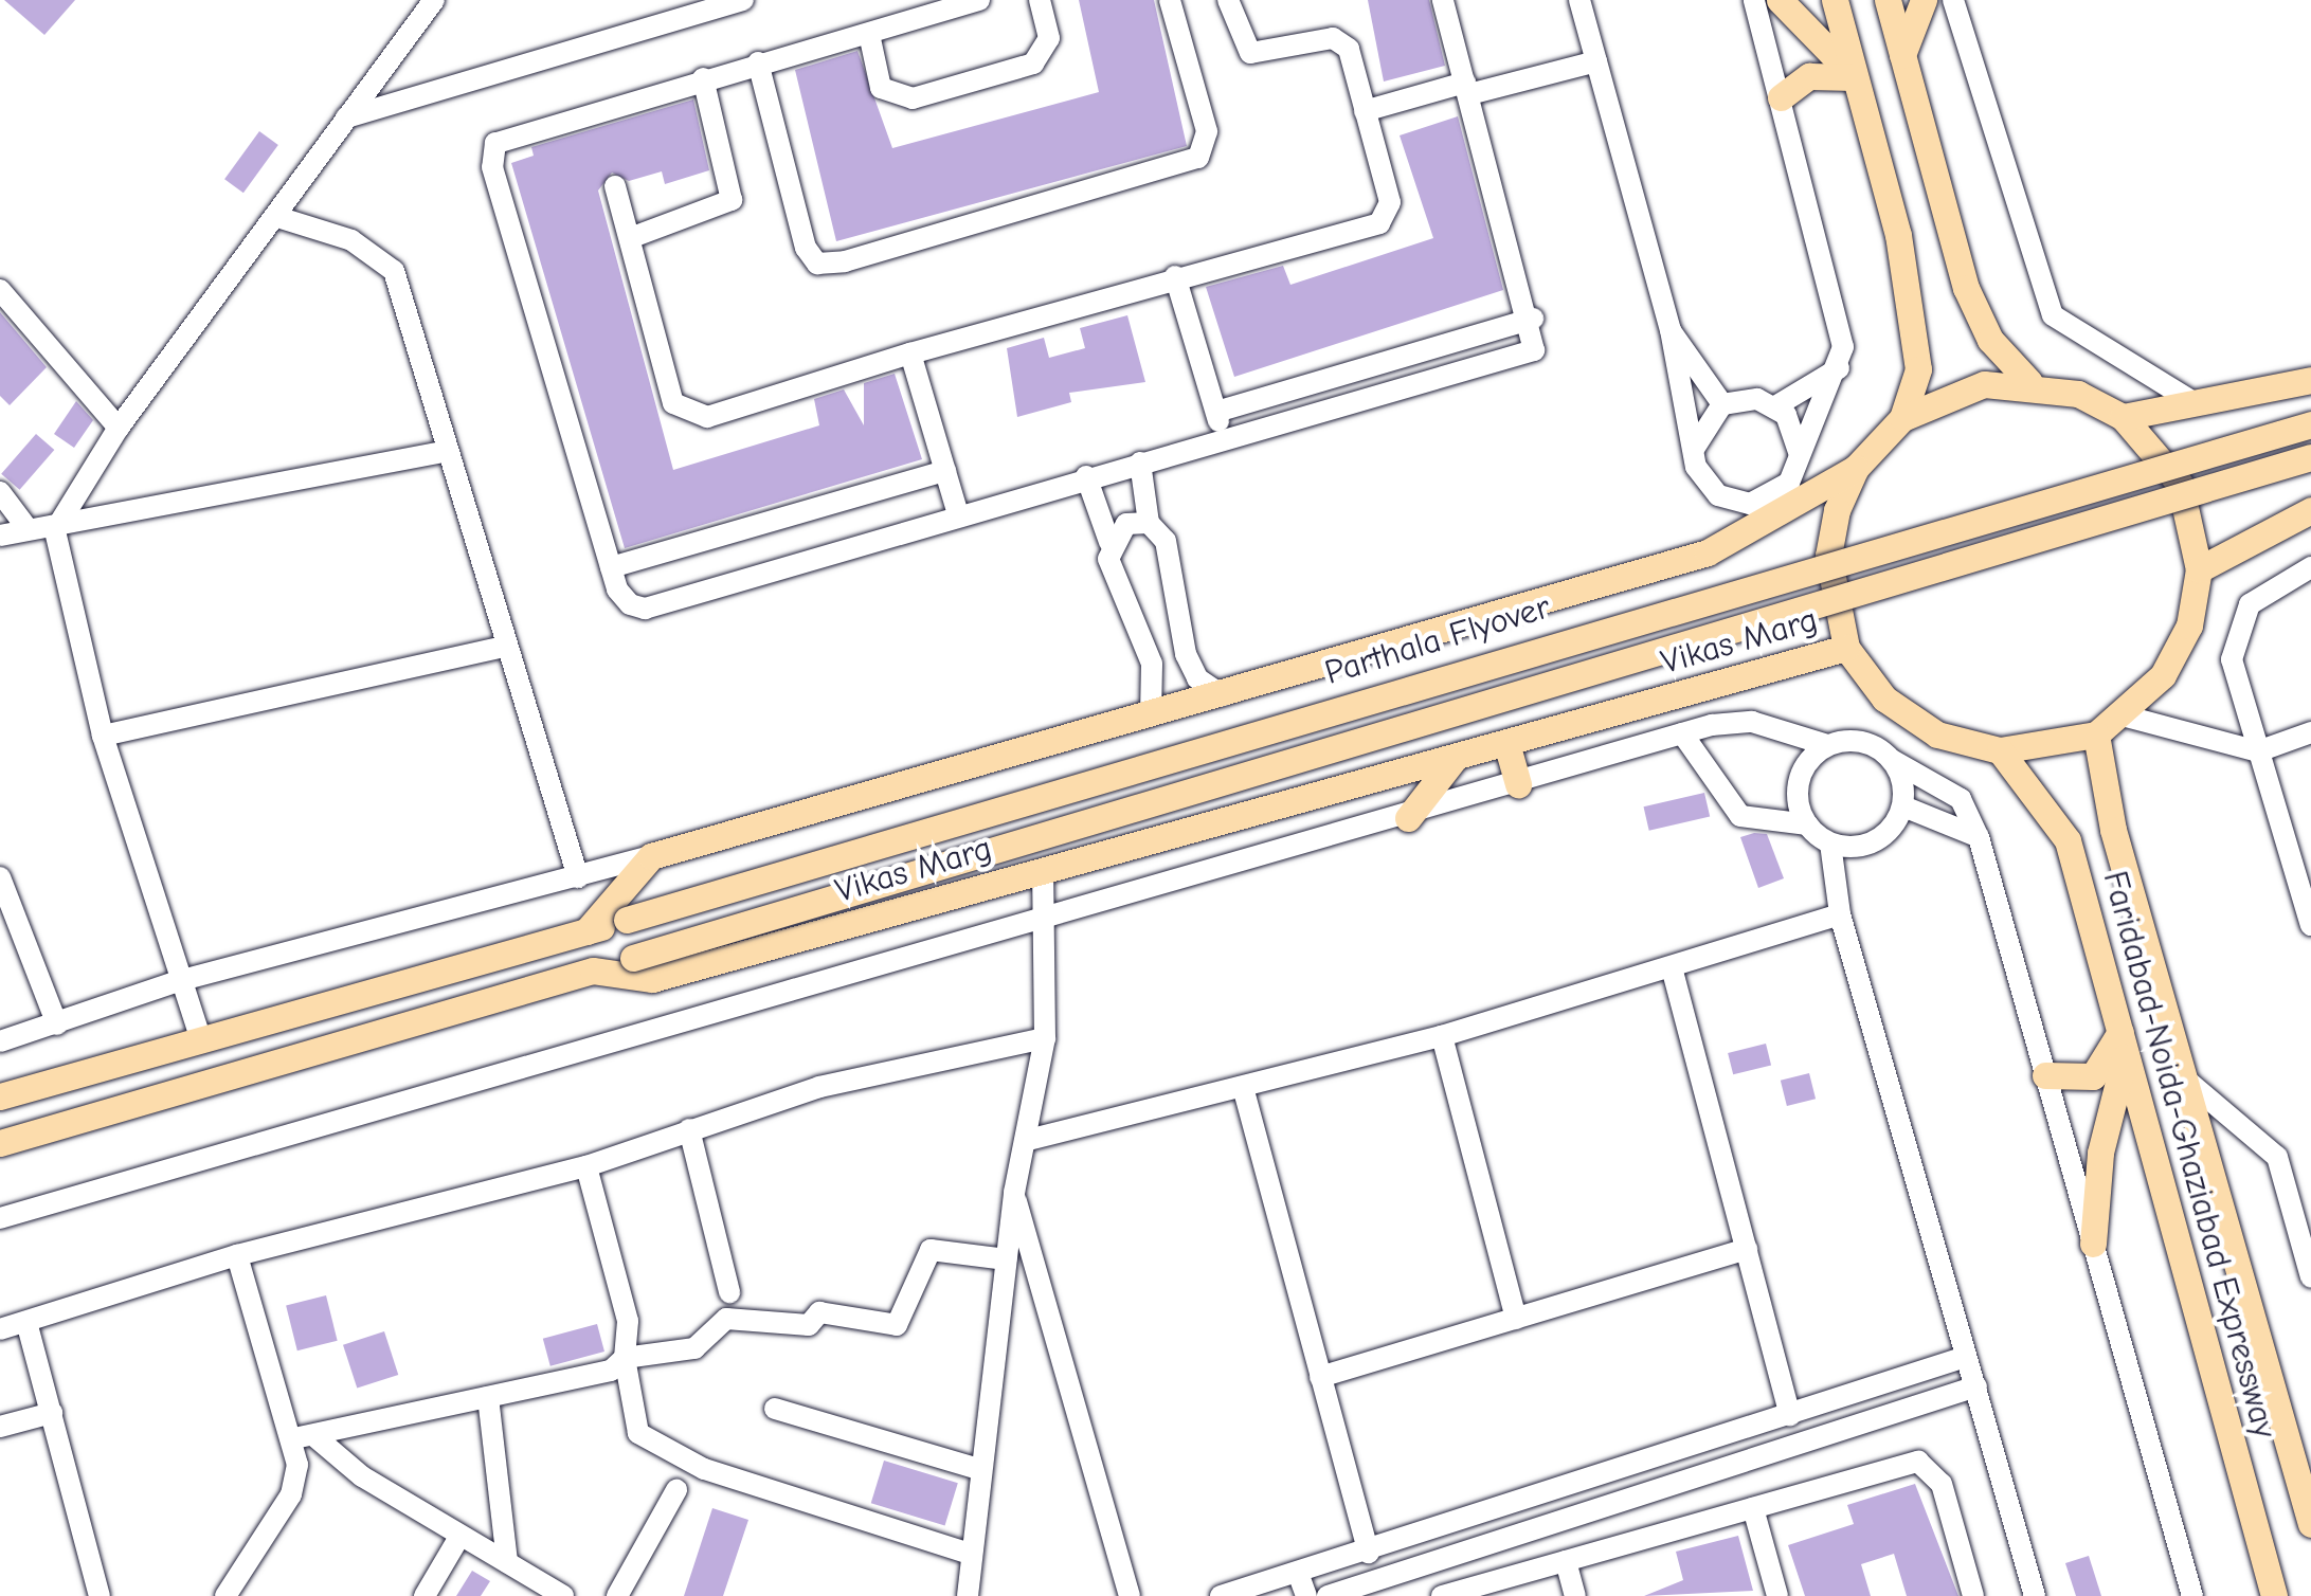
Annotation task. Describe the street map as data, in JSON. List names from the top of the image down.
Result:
{
  "streets": {
    "main road": ["Parthala Flyover", "Vikas Marg", "Faridabad-Noida-Ghaziabad Expressway"]
  },
  "crossings": [
    ["Vikas Marg", "Faridabad-Noida-Ghaziabad Expressway"]
  ]
}
